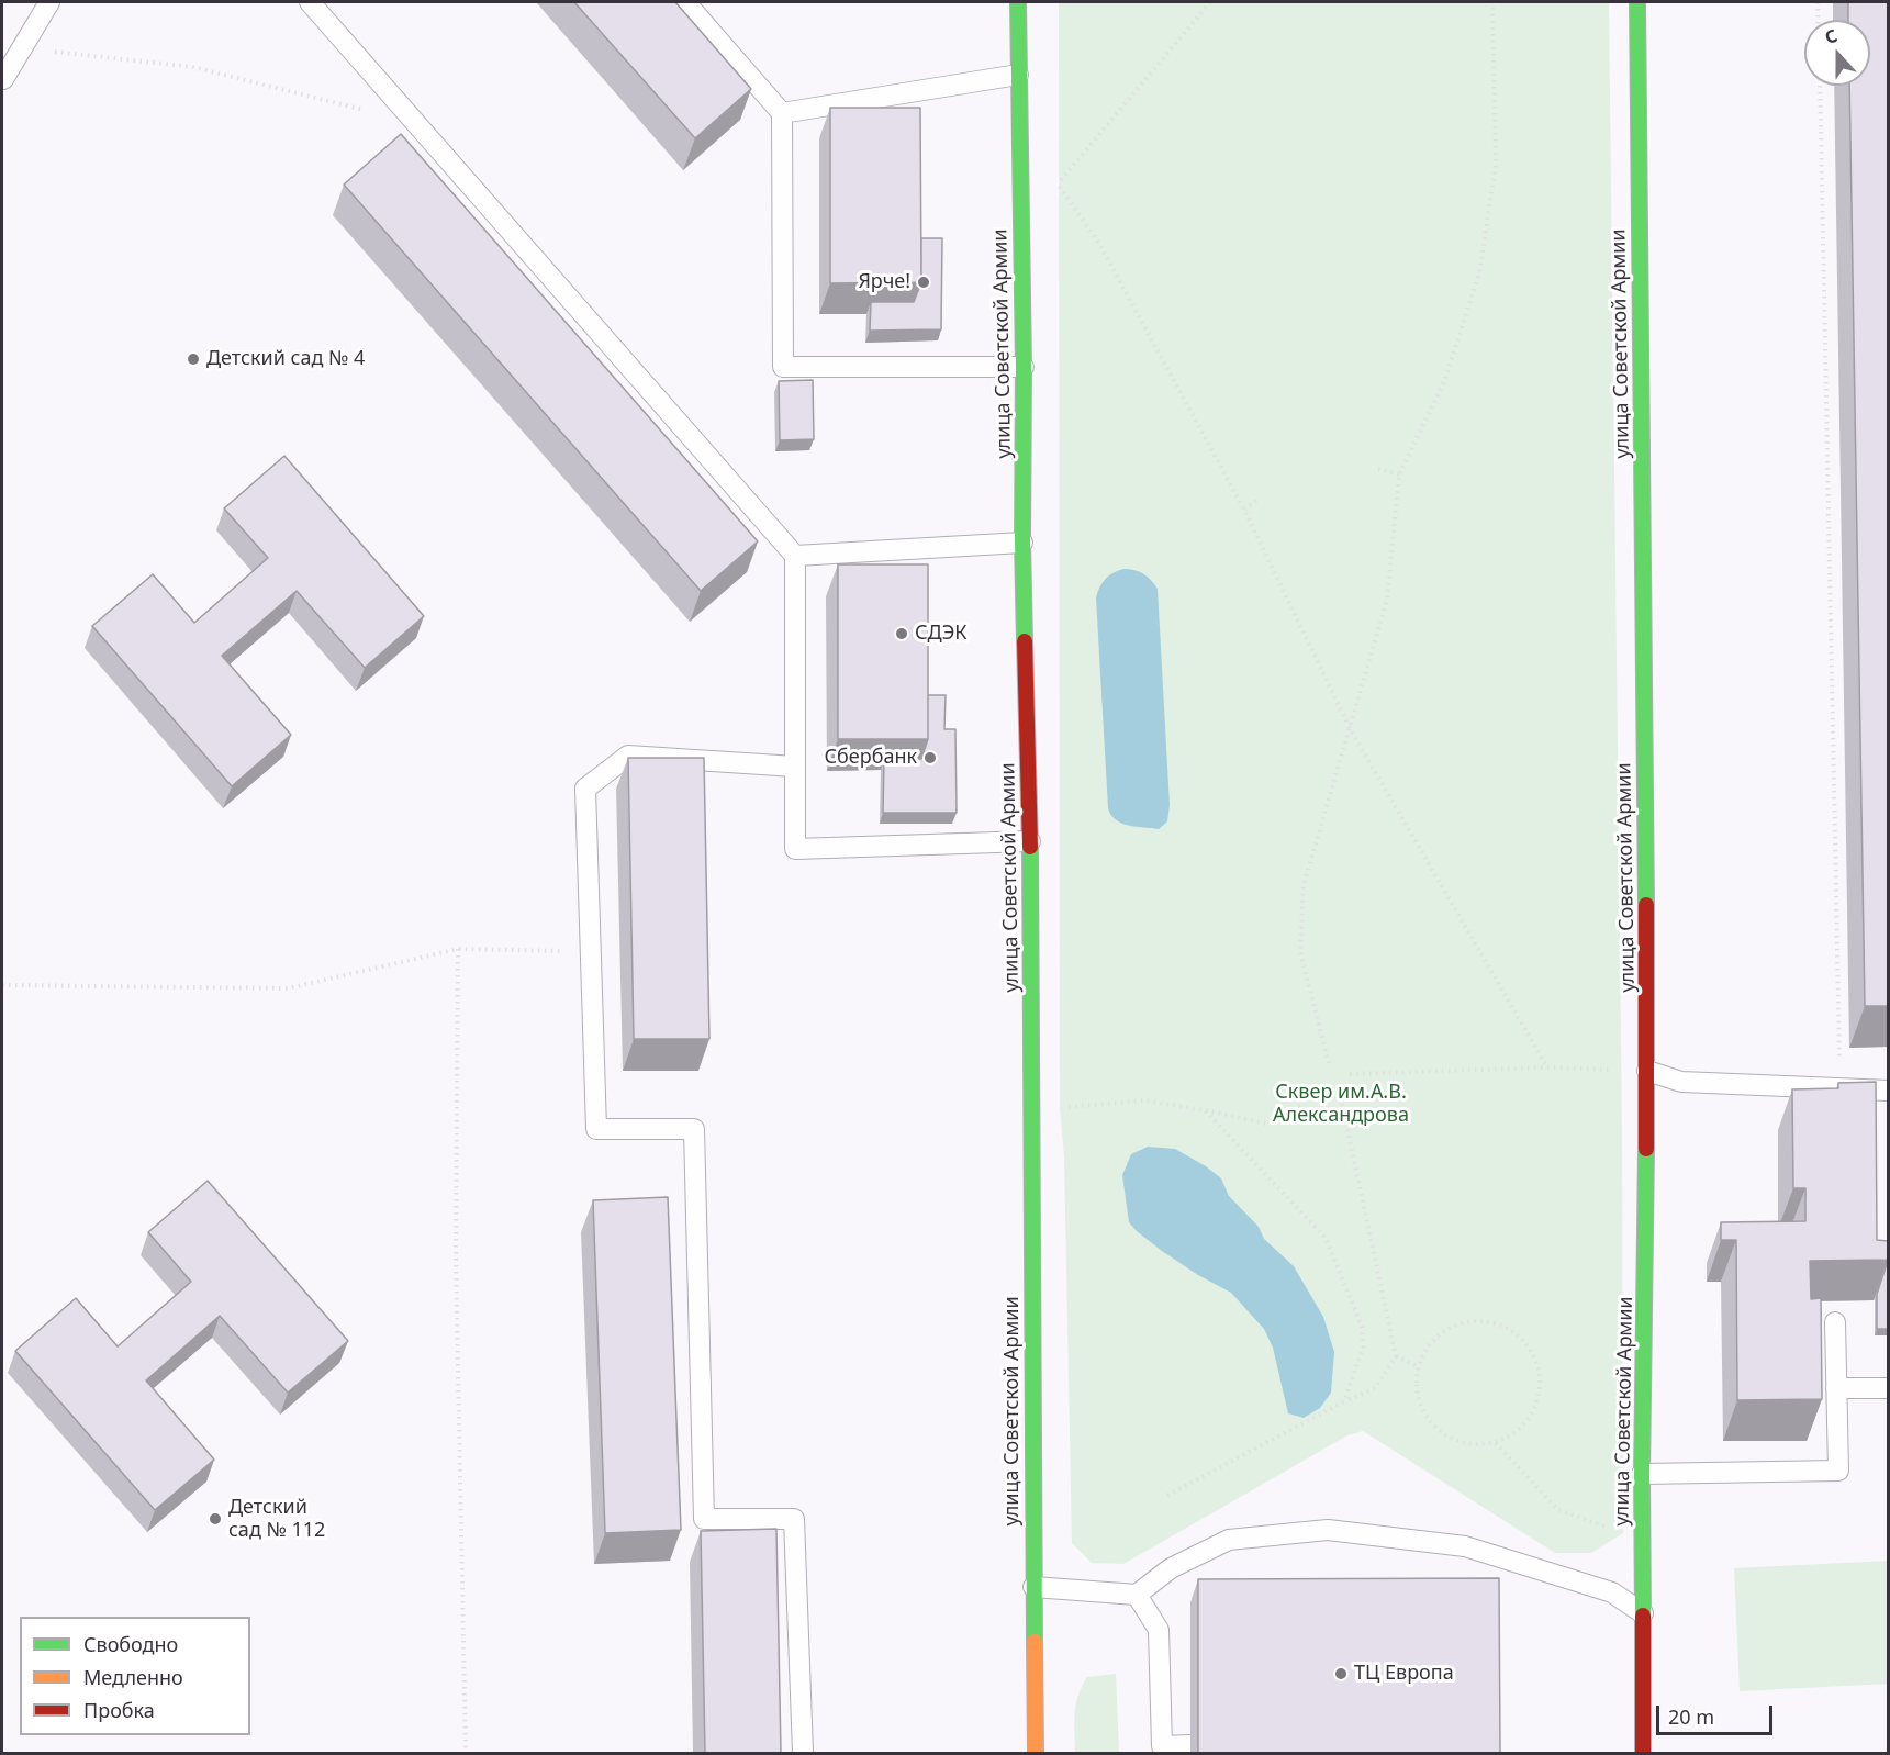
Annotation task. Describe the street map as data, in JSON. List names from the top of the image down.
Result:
{
  "streets": {
    "main road": ["улица Советской Армии"]
  },
  "parks": ["Сквер им.А.В. Александрова"],
  "places": [
    "Ярче!",
    "Детский сад № 4",
    "СДЭК",
    "Сбербанк",
    "Детский сад № 112",
    "ТЦ Европа"
  ],
  "legend": ["Свободно", "Медленно", "Пробка"],
  "scale_bar": "20 m",
  "north": "top"
}
